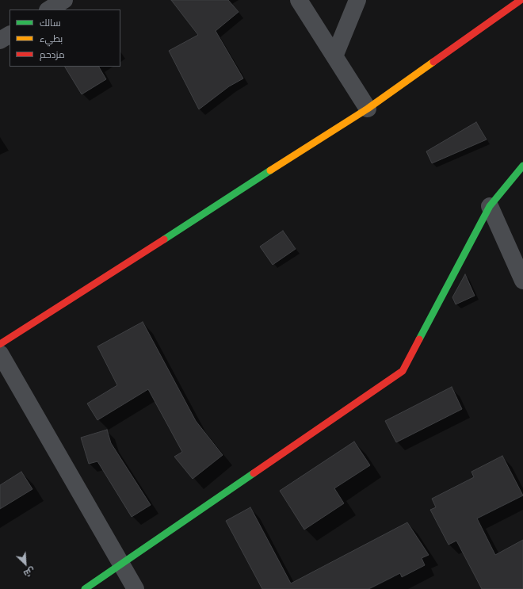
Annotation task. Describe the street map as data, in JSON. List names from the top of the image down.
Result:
{
  "legend": ["سالك", "بطيء", "مزدحم"],
  "north": "bottom right"
}
